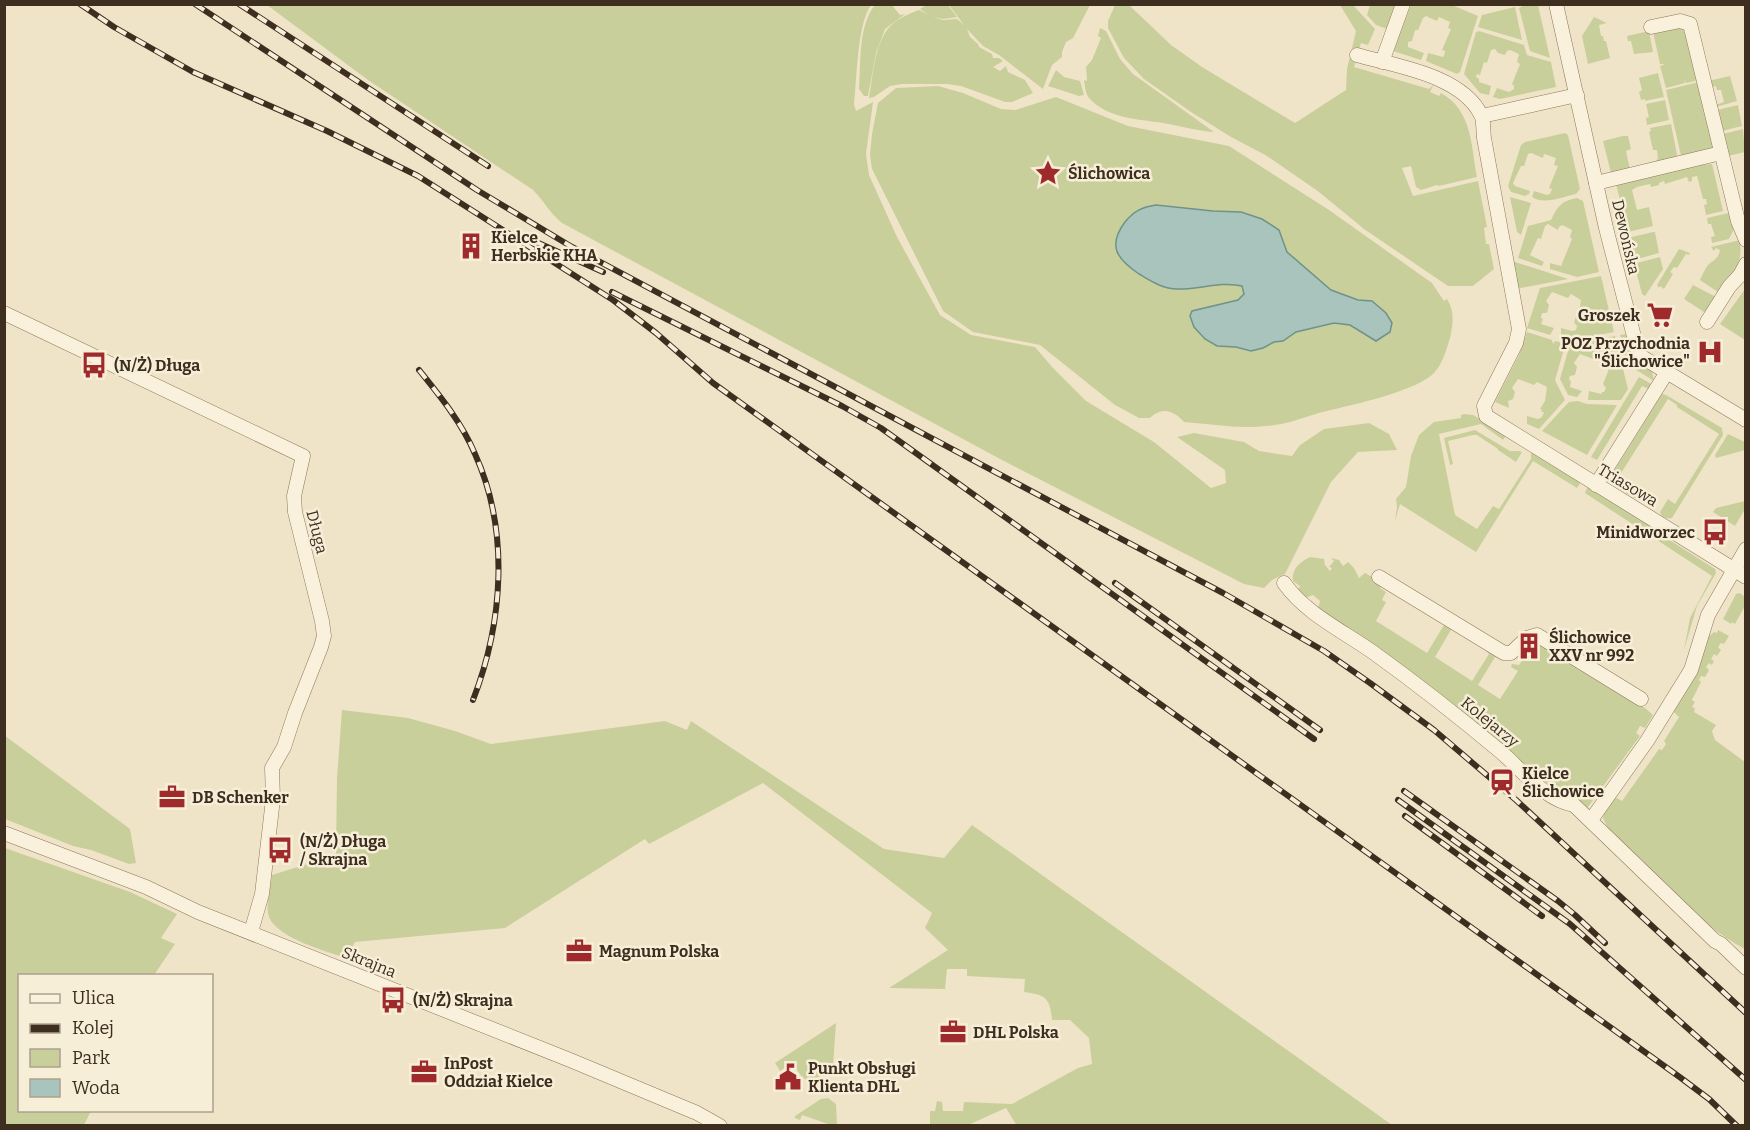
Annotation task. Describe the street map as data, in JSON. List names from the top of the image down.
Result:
{
  "streets": {
    "street": [
      "Dewońska",
      "Triasowa",
      "Długa",
      "Kolejarzy",
      "Skrajna"
    ]
  },
  "crossings": [
    ["Długa", "Skrajna"]
  ],
  "places": {
    "place": ["Ślichowica"],
    "building": ["Kielce Herbskie KHA", "Ślichowice XXV nr 992"],
    "supermarket": ["Groszek"],
    "hospital": ["POZ Przychodnia \"Ślichowice\""],
    "bus stop": [
      "(N/Ż) Długa",
      "Minidworzec",
      "(N/Ż) Długa / Skrajna",
      "(N/Ż) Skrajna"
    ],
    "station": ["Kielce Ślichowice"],
    "office": [
      "DB Schenker",
      "Magnum Polska",
      "DHL Polska",
      "InPost Oddział Kielce"
    ],
    "public building": ["Punkt Obsługi Klienta DHL"]
  },
  "legend": [
    "Ulica",
    "Kolej",
    "Park",
    "Woda"
  ]
}
